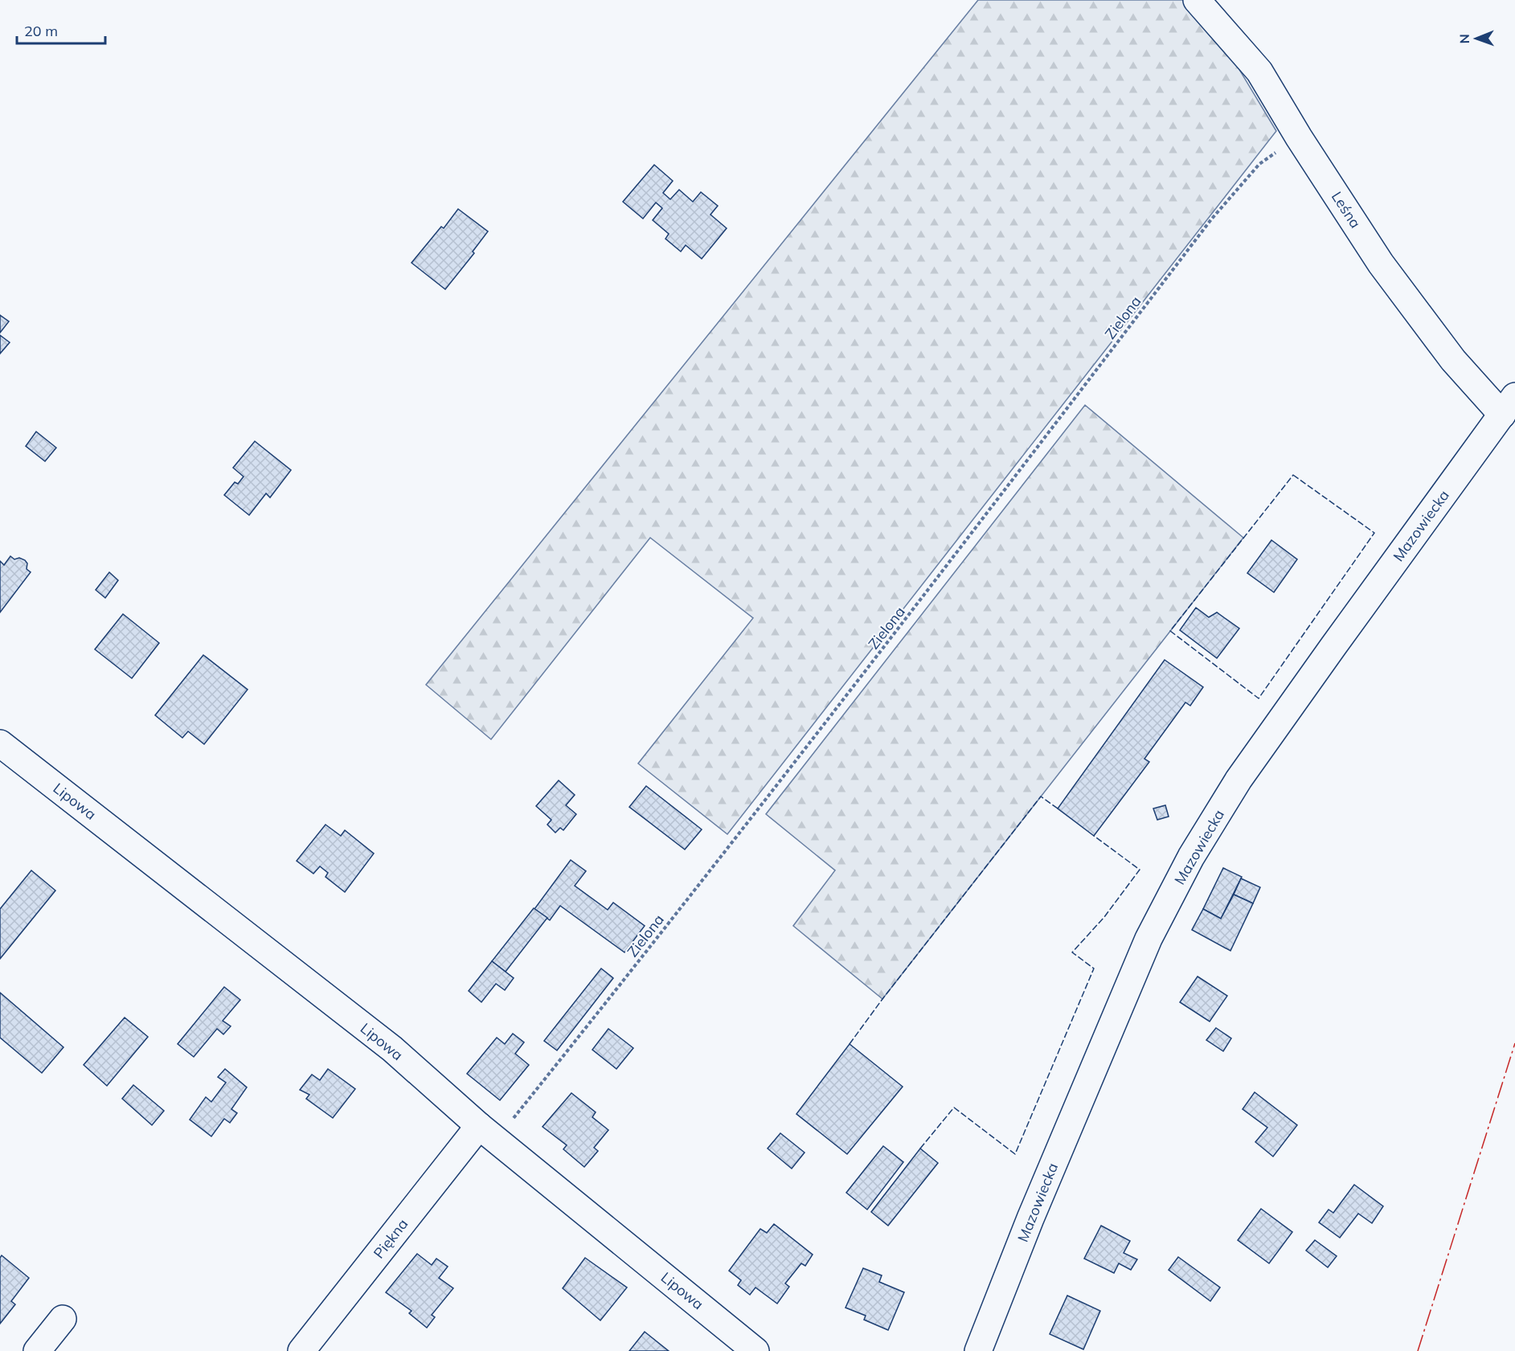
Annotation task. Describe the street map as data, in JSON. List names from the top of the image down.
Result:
{
  "streets": {
    "street": [
      "Leśna",
      "Mazowiecka",
      "Lipowa",
      "Piękna"
    ],
    "path": ["Zielona"]
  },
  "crossings": [
    ["Leśna", "Zielona"],
    ["Leśna", "Mazowiecka"],
    ["Zielona", "Lipowa"],
    ["Zielona", "Piękna"],
    ["Lipowa", "Piękna"]
  ],
  "scale_bar": "20 m",
  "north": "left"
}
